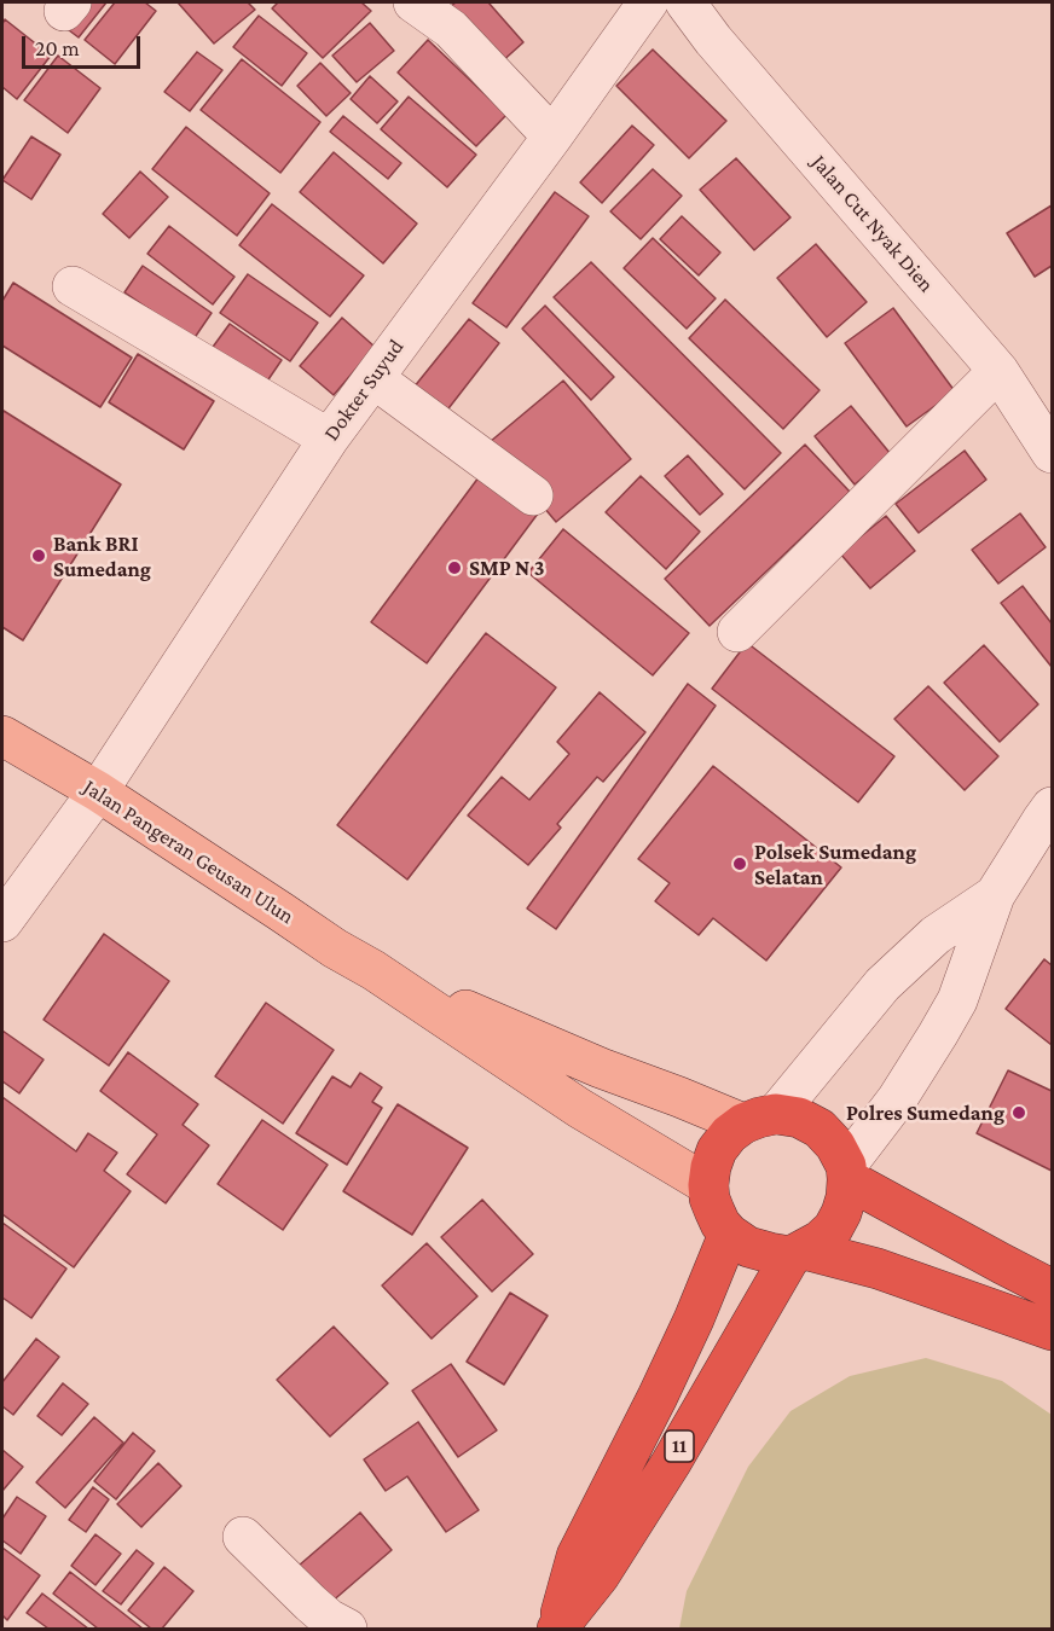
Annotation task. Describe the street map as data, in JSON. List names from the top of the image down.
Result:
{
  "streets": {
    "highway": ["11"],
    "main road": ["Jalan Pangeran Geusan Ulun"],
    "street": ["Jalan Cut Nyak Dien", "Dokter Suyud"]
  },
  "crossings": [
    ["Dokter Suyud", "Jalan Pangeran Geusan Ulun"]
  ],
  "places": [
    "Bank BRI Sumedang",
    "SMP N 3",
    "Polsek Sumedang Selatan",
    "Polres Sumedang"
  ],
  "scale_bar": "20 m"
}
